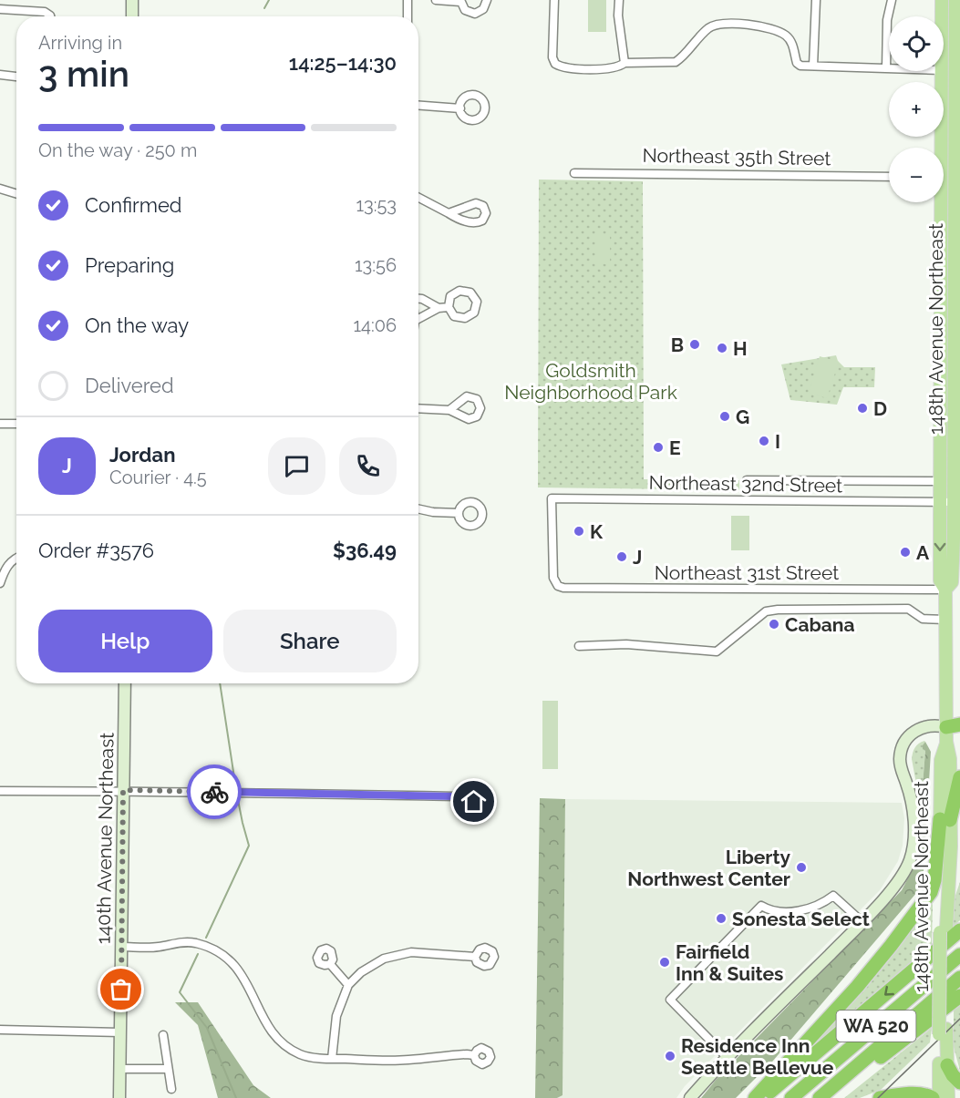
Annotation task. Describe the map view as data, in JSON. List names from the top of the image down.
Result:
{
  "streets": {
    "highway": ["WA 520"],
    "main road": ["148th Avenue Northeast"],
    "street": [
      "Northeast 35th Street",
      "Northeast 32nd Street",
      "Northeast 31st Street",
      "140th Avenue Northeast"
    ]
  },
  "crossings": [
    ["148th Avenue Northeast", "Northeast 32nd Street"],
    ["148th Avenue Northeast", "Northeast 31st Street"],
    ["Northeast 32nd Street", "Northeast 31st Street"]
  ],
  "parks": ["Goldsmith Neighborhood Park"],
  "places": [
    "B",
    "H",
    "D",
    "G",
    "I",
    "E",
    "K",
    "A",
    "J",
    "Cabana",
    "Liberty Northwest Center",
    "Sonesta Select",
    "Fairfield Inn & Suites",
    "Residence Inn Seattle Bellevue"
  ],
  "page": {
    "map_buttons": ["+", "−"],
    "heading": ["3 min", "Arriving in", "14:25–14:30"],
    "panel": [
      "Jordan",
      "Courier · 4.5",
      "Order #3576",
      "$36.49"
    ],
    "bar": "On the way · 250 m",
    "list": [
      ["Confirmed", "13:53"],
      ["Preparing", "13:56"],
      ["On the way", "14:06"],
      "Delivered"
    ],
    "round": "J",
    "buttons": ["Help", "Share"]
  }
}
